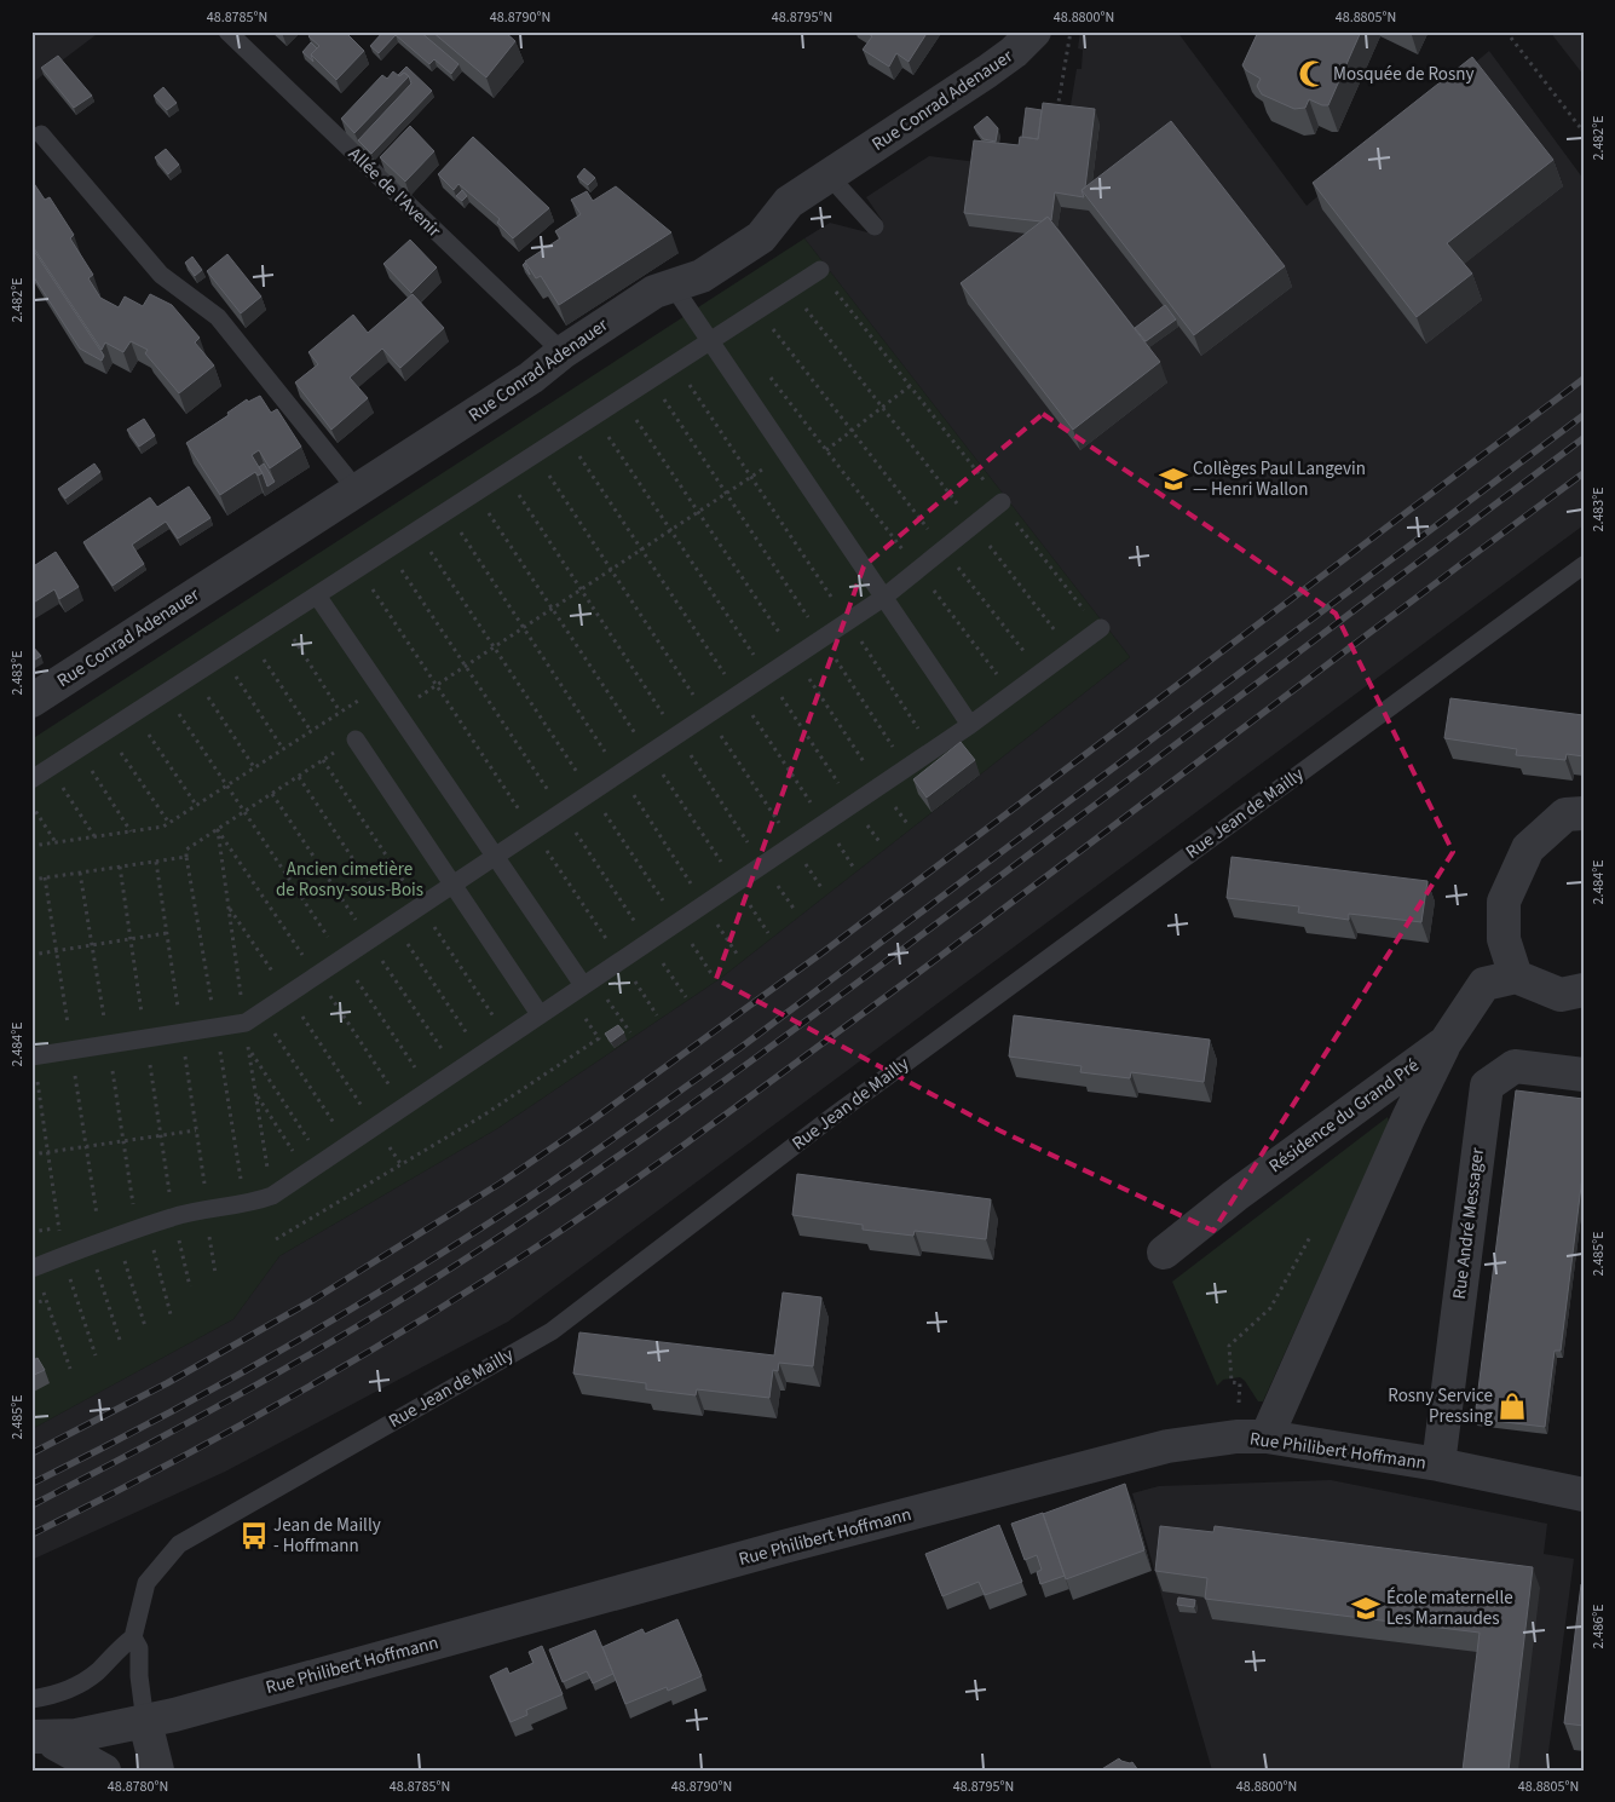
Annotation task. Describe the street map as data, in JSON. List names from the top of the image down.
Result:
{
  "streets": {
    "street": [
      "Rue Conrad Adenauer",
      "Résidence du Grand Pré",
      "Rue André Messager",
      "Rue Philibert Hoffmann"
    ],
    "lane": ["Allée de l'Avenir", "Rue Jean de Mailly"]
  },
  "crossings": [
    ["Rue Conrad Adenauer", "Allée de l'Avenir"],
    ["Rue Jean de Mailly", "Rue Philibert Hoffmann"],
    ["Rue André Messager", "Rue Philibert Hoffmann"]
  ],
  "parks": ["Ancien cimetière de Rosny-sous-Bois"],
  "places": {
    "mosque": ["Mosquée de Rosny"],
    "school or university": ["Collèges Paul Langevin — Henri Wallon", "École maternelle Les Marnaudes"],
    "shop": ["Rosny Service Pressing"],
    "bus stop": ["Jean de Mailly - Hoffmann"]
  },
  "coordinates": [
    "48.8785°N",
    "48.8790°N",
    "48.8795°N",
    "48.8800°N",
    "48.8805°N",
    "2.482°E",
    "2.483°E",
    "2.484°E",
    "2.485°E",
    "2.486°E",
    "48.8780°N"
  ]
}
